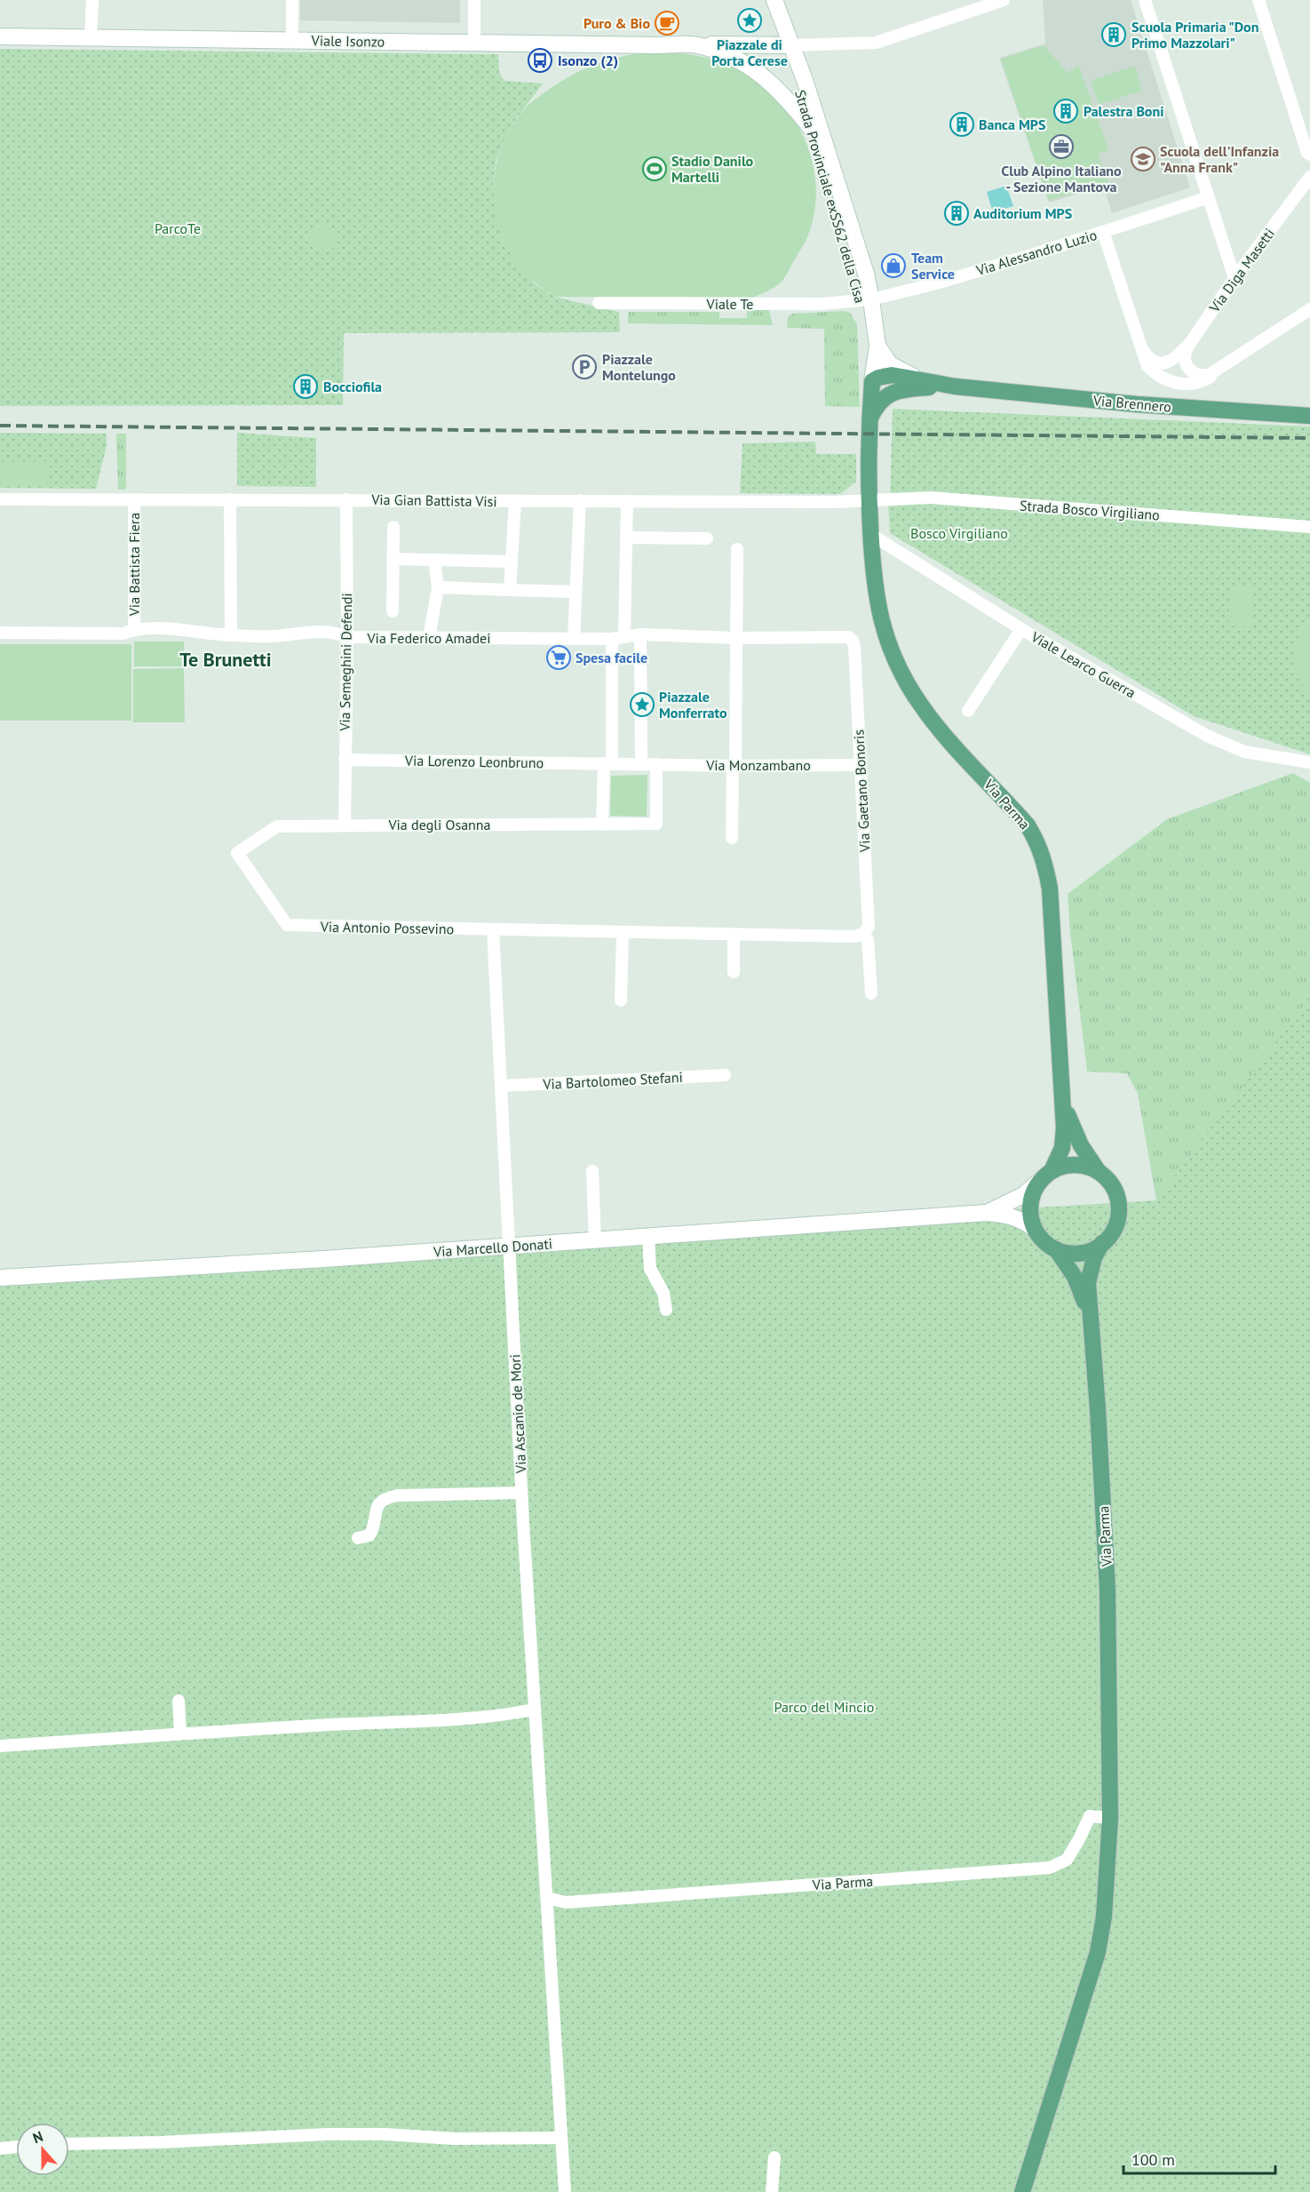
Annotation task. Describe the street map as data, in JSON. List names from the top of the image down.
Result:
{
  "streets": {
    "main road": [
      "Viale Isonzo",
      "Strada Provinciale exSS62 della Cisa",
      "Via Brennero",
      "Via Parma",
      "Via Marcello Donati"
    ],
    "street": [
      "Via Alessandro Luzio",
      "Via Diga Masetti",
      "Viale Te",
      "Via Gian Battista Visi",
      "Strada Bosco Virgiliano",
      "Via Battista Fiera",
      "Via Federico Amadei",
      "Via Semeghini Defendi",
      "Viale Learco Guerra",
      "Via Lorenzo Leonbruno",
      "Via Monzambano",
      "Via Gaetano Bonoris",
      "Via degli Osanna",
      "Via Antonio Possevino",
      "Via Bartolomeo Stefani",
      "Via Ascanio de Mori"
    ]
  },
  "crossings": [
    ["Viale Isonzo", "Strada Provinciale exSS62 della Cisa"],
    ["Strada Provinciale exSS62 della Cisa", "Via Alessandro Luzio"],
    ["Strada Provinciale exSS62 della Cisa", "Viale Te"],
    ["Strada Provinciale exSS62 della Cisa", "Via Brennero"],
    ["Strada Provinciale exSS62 della Cisa", "Via Parma"],
    ["Via Alessandro Luzio", "Viale Te"],
    ["Via Brennero", "Via Parma"],
    ["Via Gian Battista Visi", "Strada Bosco Virgiliano"],
    ["Via Gian Battista Visi", "Via Battista Fiera"],
    ["Via Gian Battista Visi", "Via Semeghini Defendi"],
    ["Via Gian Battista Visi", "Via Parma"],
    ["Strada Bosco Virgiliano", "Via Parma"],
    ["Via Battista Fiera", "Via Federico Amadei"],
    ["Via Federico Amadei", "Via Semeghini Defendi"],
    ["Via Federico Amadei", "Via Gaetano Bonoris"],
    ["Via Semeghini Defendi", "Via Lorenzo Leonbruno"],
    ["Via Semeghini Defendi", "Via degli Osanna"],
    ["Viale Learco Guerra", "Via Parma"],
    ["Via Lorenzo Leonbruno", "Via Monzambano"],
    ["Via Monzambano", "Via Gaetano Bonoris"],
    ["Via Monzambano", "Via degli Osanna"],
    ["Via Gaetano Bonoris", "Via Antonio Possevino"],
    ["Via Parma", "Via Marcello Donati"],
    ["Via Parma", "Via Ascanio de Mori"],
    ["Via degli Osanna", "Via Antonio Possevino"],
    ["Via Antonio Possevino", "Via Ascanio de Mori"],
    ["Via Bartolomeo Stefani", "Via Ascanio de Mori"],
    ["Via Marcello Donati", "Via Ascanio de Mori"]
  ],
  "districts": ["Te Brunetti"],
  "parks": ["ParcoTe", "Bosco Virgiliano", "Parco del Mincio"],
  "places": {
    "place": ["Piazzale di Porta Cerese", "Piazzale Monferrato"],
    "cafe": ["Puro & Bio"],
    "building": [
      "Scuola Primaria \"Don Primo Mazzolari\"",
      "Palestra Boni",
      "Banca MPS",
      "Auditorium MPS",
      "Bocciofila"
    ],
    "bus stop": ["Isonzo (2)"],
    "office": ["Club Alpino Italiano - Sezione Mantova"],
    "school or university": ["Scuola dell'Infanzia \"Anna Frank\""],
    "sports": ["Stadio Danilo Martelli"],
    "shop": ["Team Service"],
    "parking": ["Piazzale Montelungo"],
    "supermarket": ["Spesa facile"]
  },
  "scale_bar": "100 m",
  "north": "top"
}
